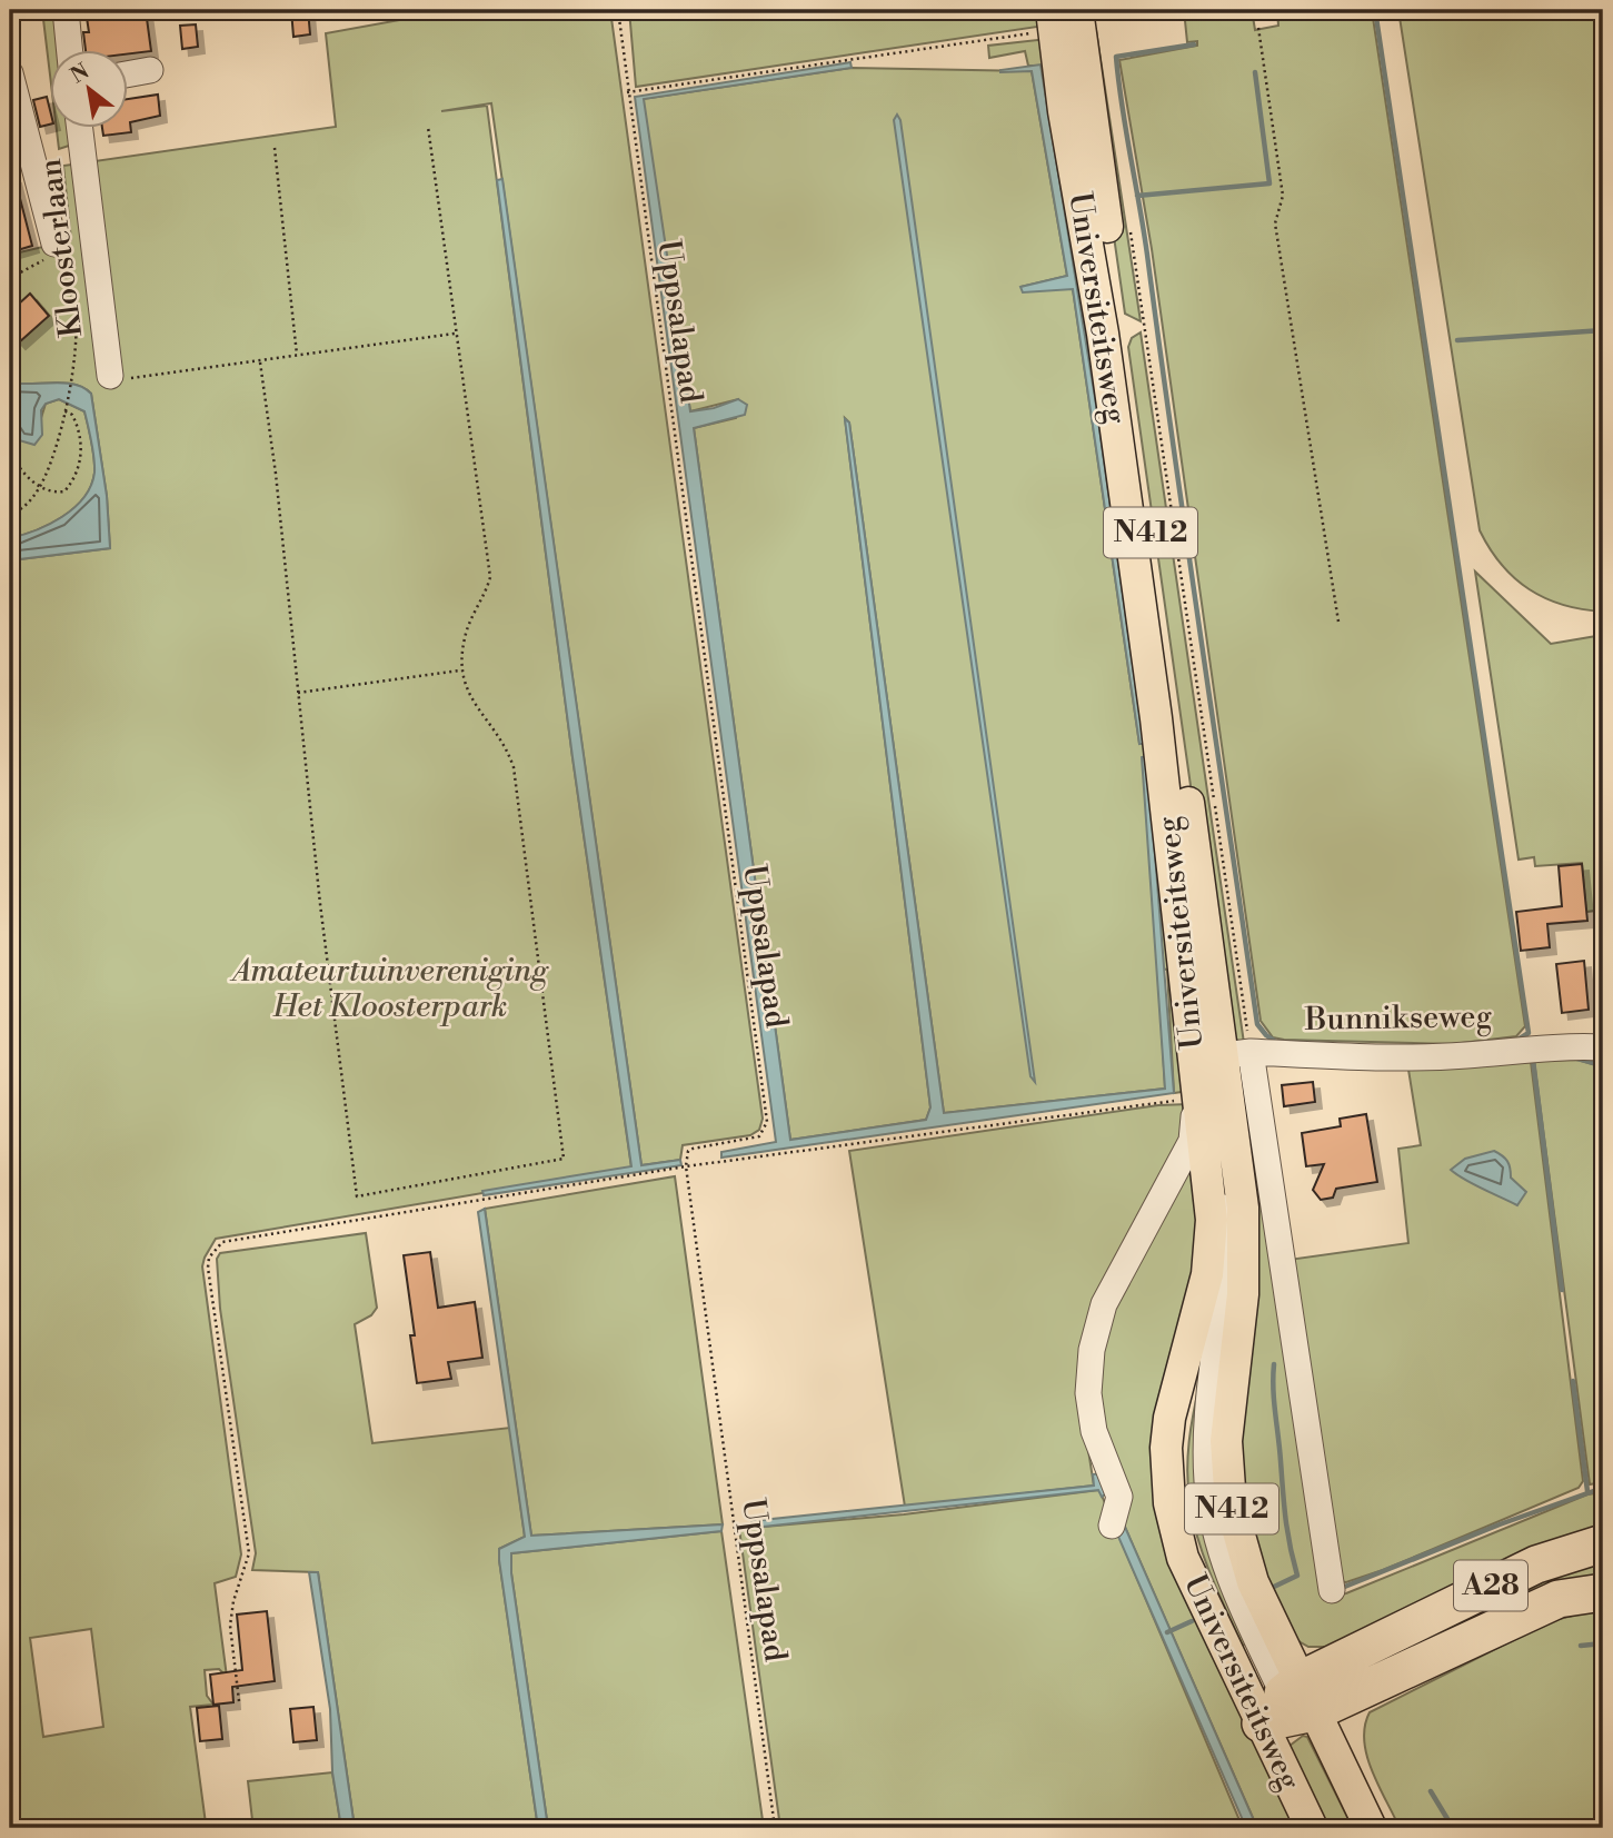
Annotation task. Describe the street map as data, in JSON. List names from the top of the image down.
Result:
{
  "streets": {
    "highway": ["A28"],
    "main road": ["Universiteitsweg", "N412"],
    "street": ["Kloosterlaan", "Bunnikseweg"],
    "path": ["Uppsalapad"]
  },
  "crossings": [
    ["Universiteitsweg", "Bunnikseweg"],
    ["Universiteitsweg", "A28"]
  ],
  "parks": ["Amateurtuinvereniging Het Kloosterpark"],
  "north": "top left"
}
